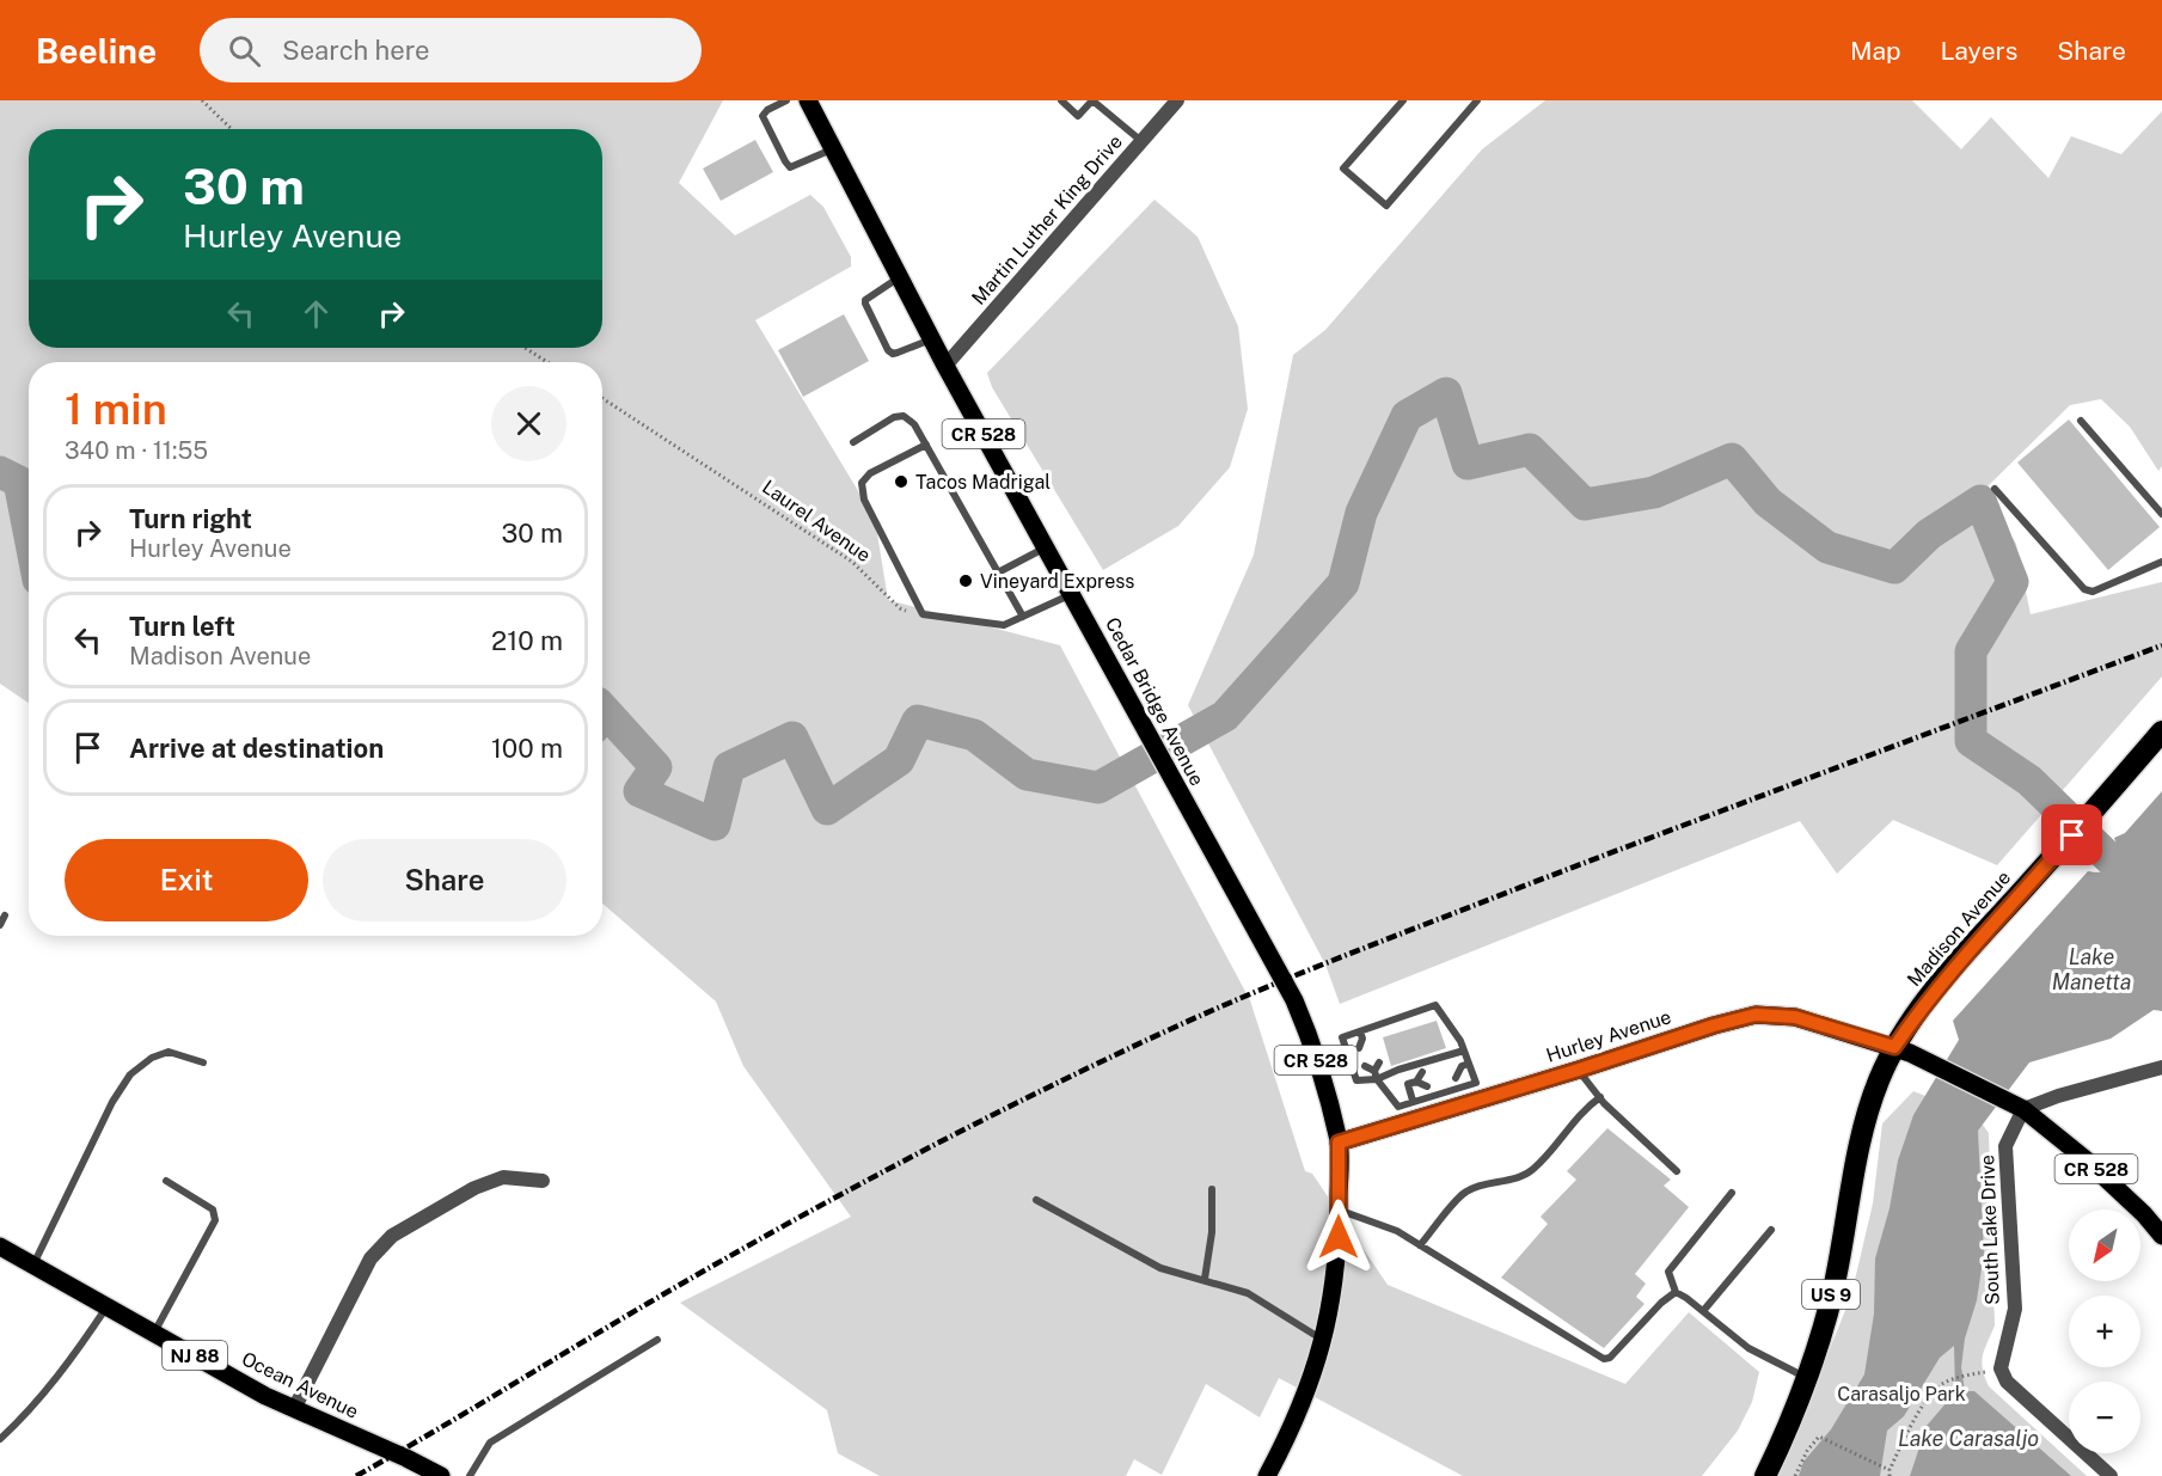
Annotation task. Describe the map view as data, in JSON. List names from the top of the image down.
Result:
{
  "streets": {
    "highway": ["Madison Avenue", "US 9"],
    "main road": [
      "CR 528",
      "Cedar Bridge Avenue",
      "Hurley Avenue",
      "NJ 88",
      "Ocean Avenue"
    ],
    "street": ["Martin Luther King Drive", "South Lake Drive"],
    "path": ["Laurel Avenue"]
  },
  "crossings": [
    ["Martin Luther King Drive", "Cedar Bridge Avenue"],
    ["CR 528", "Cedar Bridge Avenue"],
    ["CR 528", "Madison Avenue"],
    ["CR 528", "Hurley Avenue"],
    ["CR 528", "South Lake Drive"],
    ["Madison Avenue", "Hurley Avenue"]
  ],
  "water": ["Lake Manetta", "Lake Carasaljo"],
  "parks": ["Carasaljo Park"],
  "places": ["Tacos Madrigal", "Vineyard Express"],
  "north": "bottom left",
  "page": {
    "header": "Beeline",
    "search": "Search here",
    "nav": ["Map", "Layers", "Share"],
    "turn": ["30 m", "Hurley Avenue"],
    "heading": ["1 min", "340 m · 11:55"],
    "list": [
      {
        "name": "Turn right",
        "note": "Hurley Avenue",
        "value": "30 m"
      },
      {
        "name": "Turn left",
        "note": "Madison Avenue",
        "value": "210 m"
      },
      {
        "name": "Arrive at destination",
        "value": "100 m"
      }
    ],
    "buttons": ["Exit", "Share"],
    "map_buttons": ["+", "−"]
  }
}
